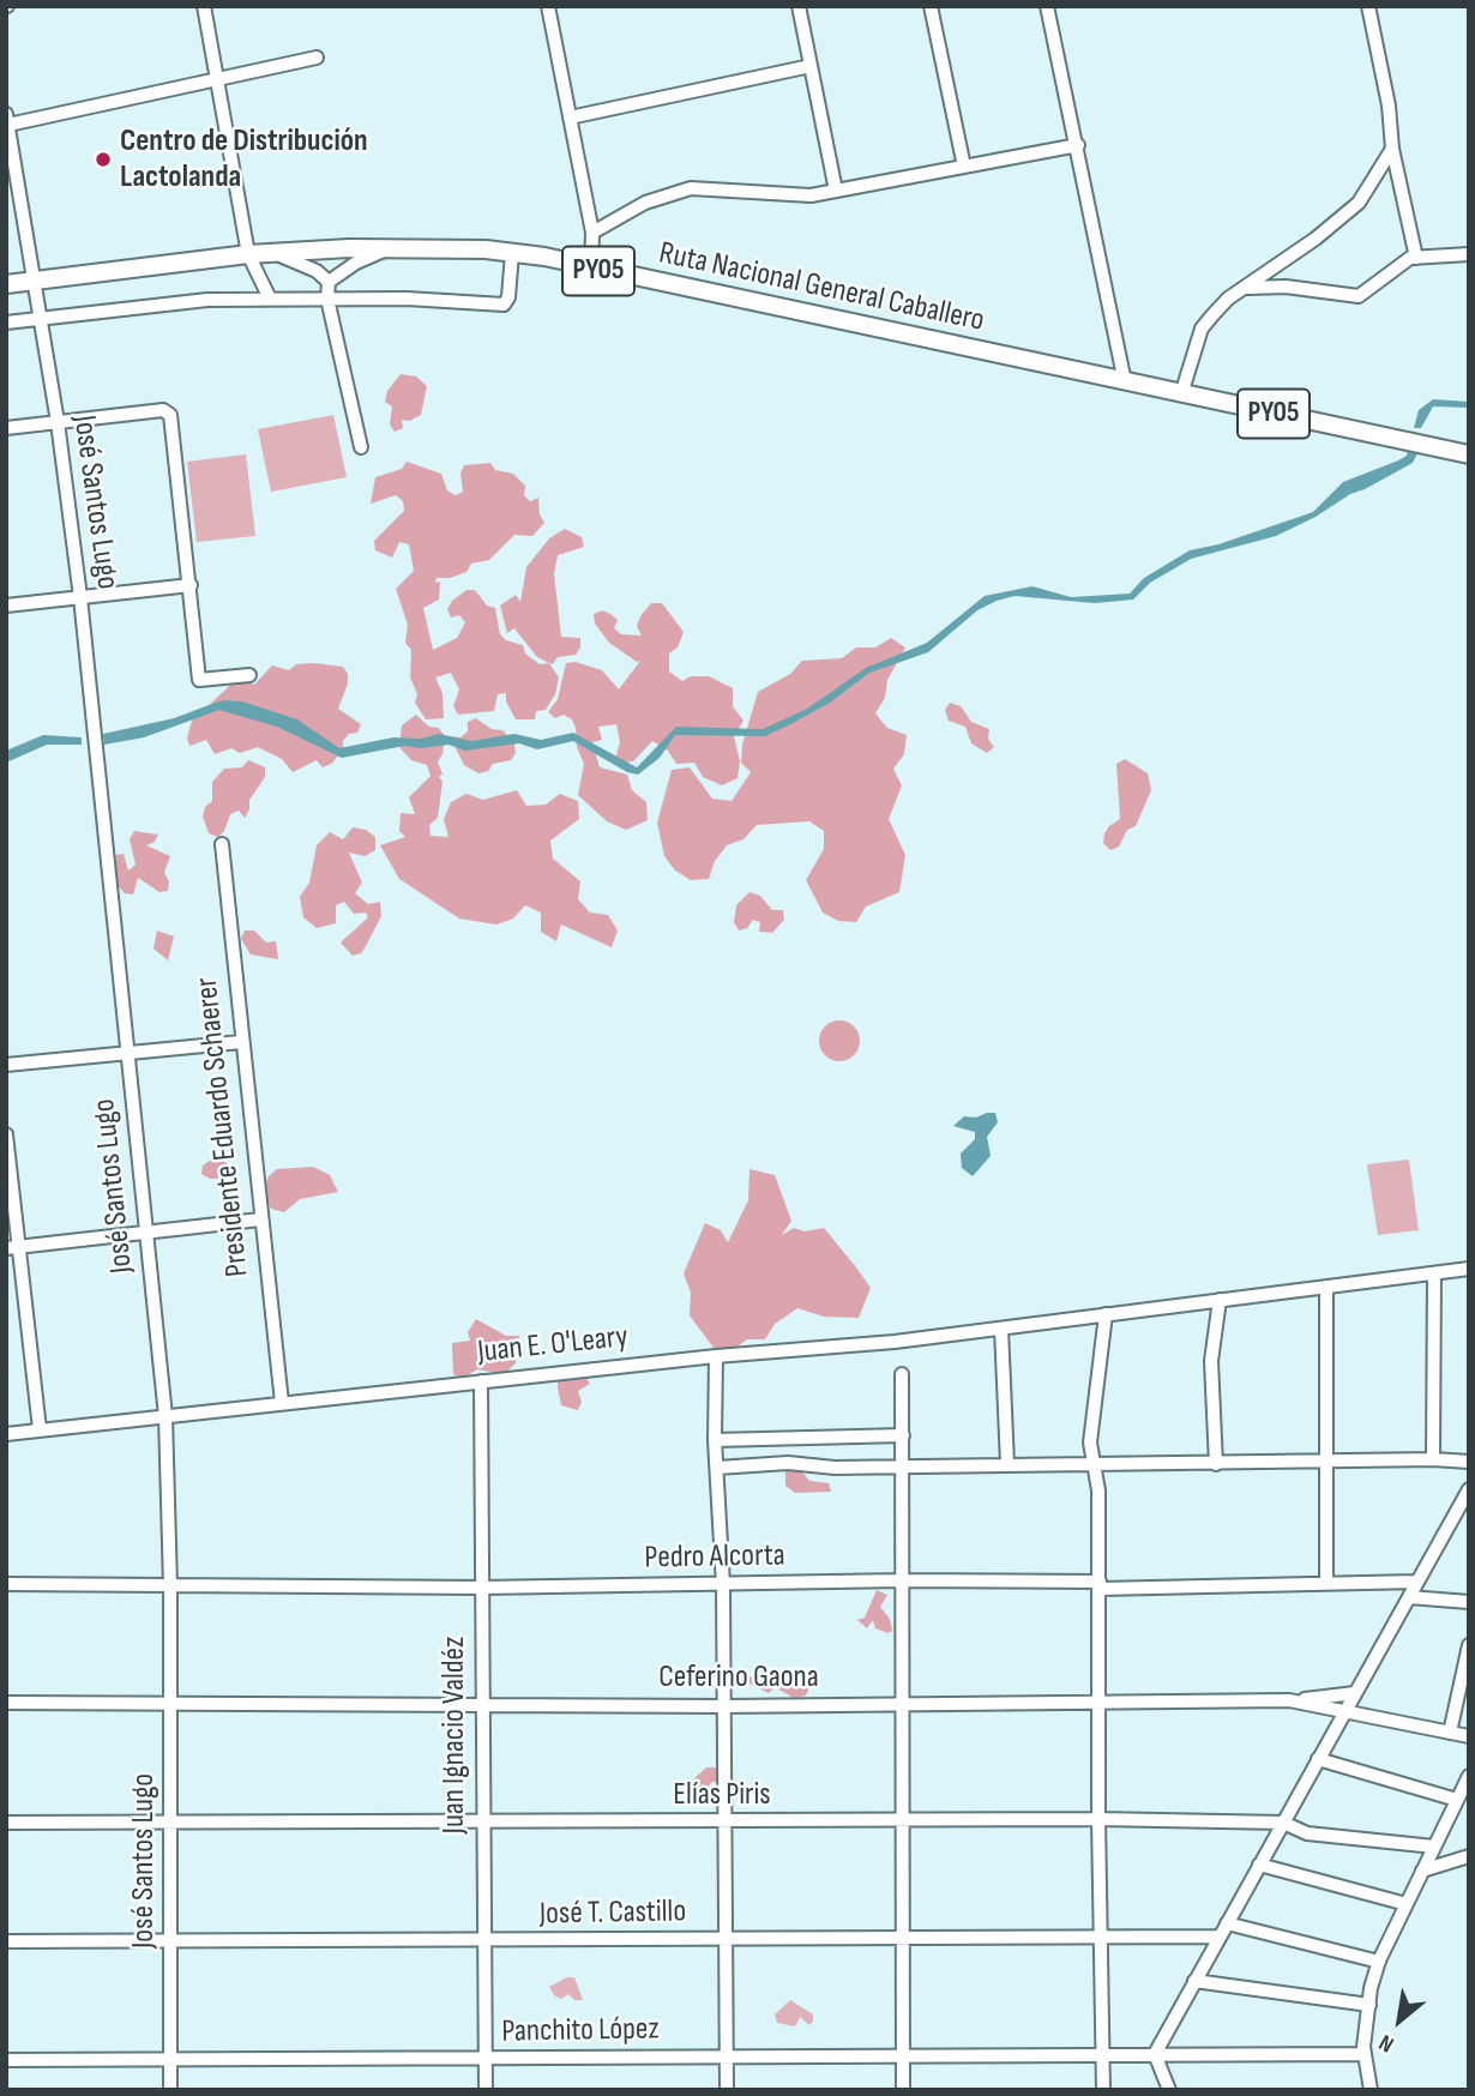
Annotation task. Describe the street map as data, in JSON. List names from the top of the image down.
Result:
{
  "streets": {
    "highway": ["PY05", "Ruta Nacional General Caballero"],
    "street": [
      "José Santos Lugo",
      "Presidente Eduardo Schaerer",
      "Juan E. O'Leary",
      "Pedro Alcorta",
      "Ceferino Gaona",
      "Juan Ignacio Valdéz",
      "Elías Piris",
      "José T. Castillo",
      "Panchito López"
    ]
  },
  "crossings": [
    ["Ruta Nacional General Caballero", "José Santos Lugo"],
    ["José Santos Lugo", "Juan E. O'Leary"],
    ["José Santos Lugo", "Pedro Alcorta"],
    ["José Santos Lugo", "Ceferino Gaona"],
    ["José Santos Lugo", "Elías Piris"],
    ["José Santos Lugo", "José T. Castillo"],
    ["José Santos Lugo", "Panchito López"],
    ["Presidente Eduardo Schaerer", "Juan E. O'Leary"],
    ["Juan E. O'Leary", "Juan Ignacio Valdéz"],
    ["Pedro Alcorta", "Juan Ignacio Valdéz"],
    ["Ceferino Gaona", "Juan Ignacio Valdéz"],
    ["Juan Ignacio Valdéz", "Elías Piris"],
    ["Juan Ignacio Valdéz", "José T. Castillo"],
    ["Juan Ignacio Valdéz", "Panchito López"]
  ],
  "places": ["Centro de Distribución Lactolanda"],
  "north": "bottom left"
}
